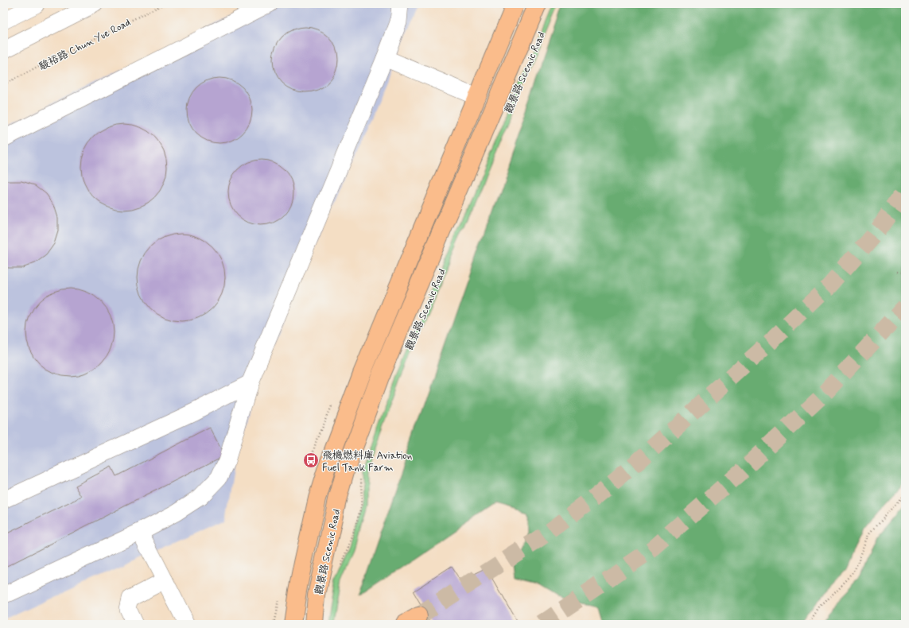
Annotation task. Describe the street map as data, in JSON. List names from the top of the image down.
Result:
{
  "streets": {
    "main road": ["觀景路 Scenic Road"],
    "path": ["駿裕路 Chun Yue Road"]
  },
  "places": {
    "bus stop": ["飛機燃料庫 Aviation Fuel Tank Farm"]
  }
}
